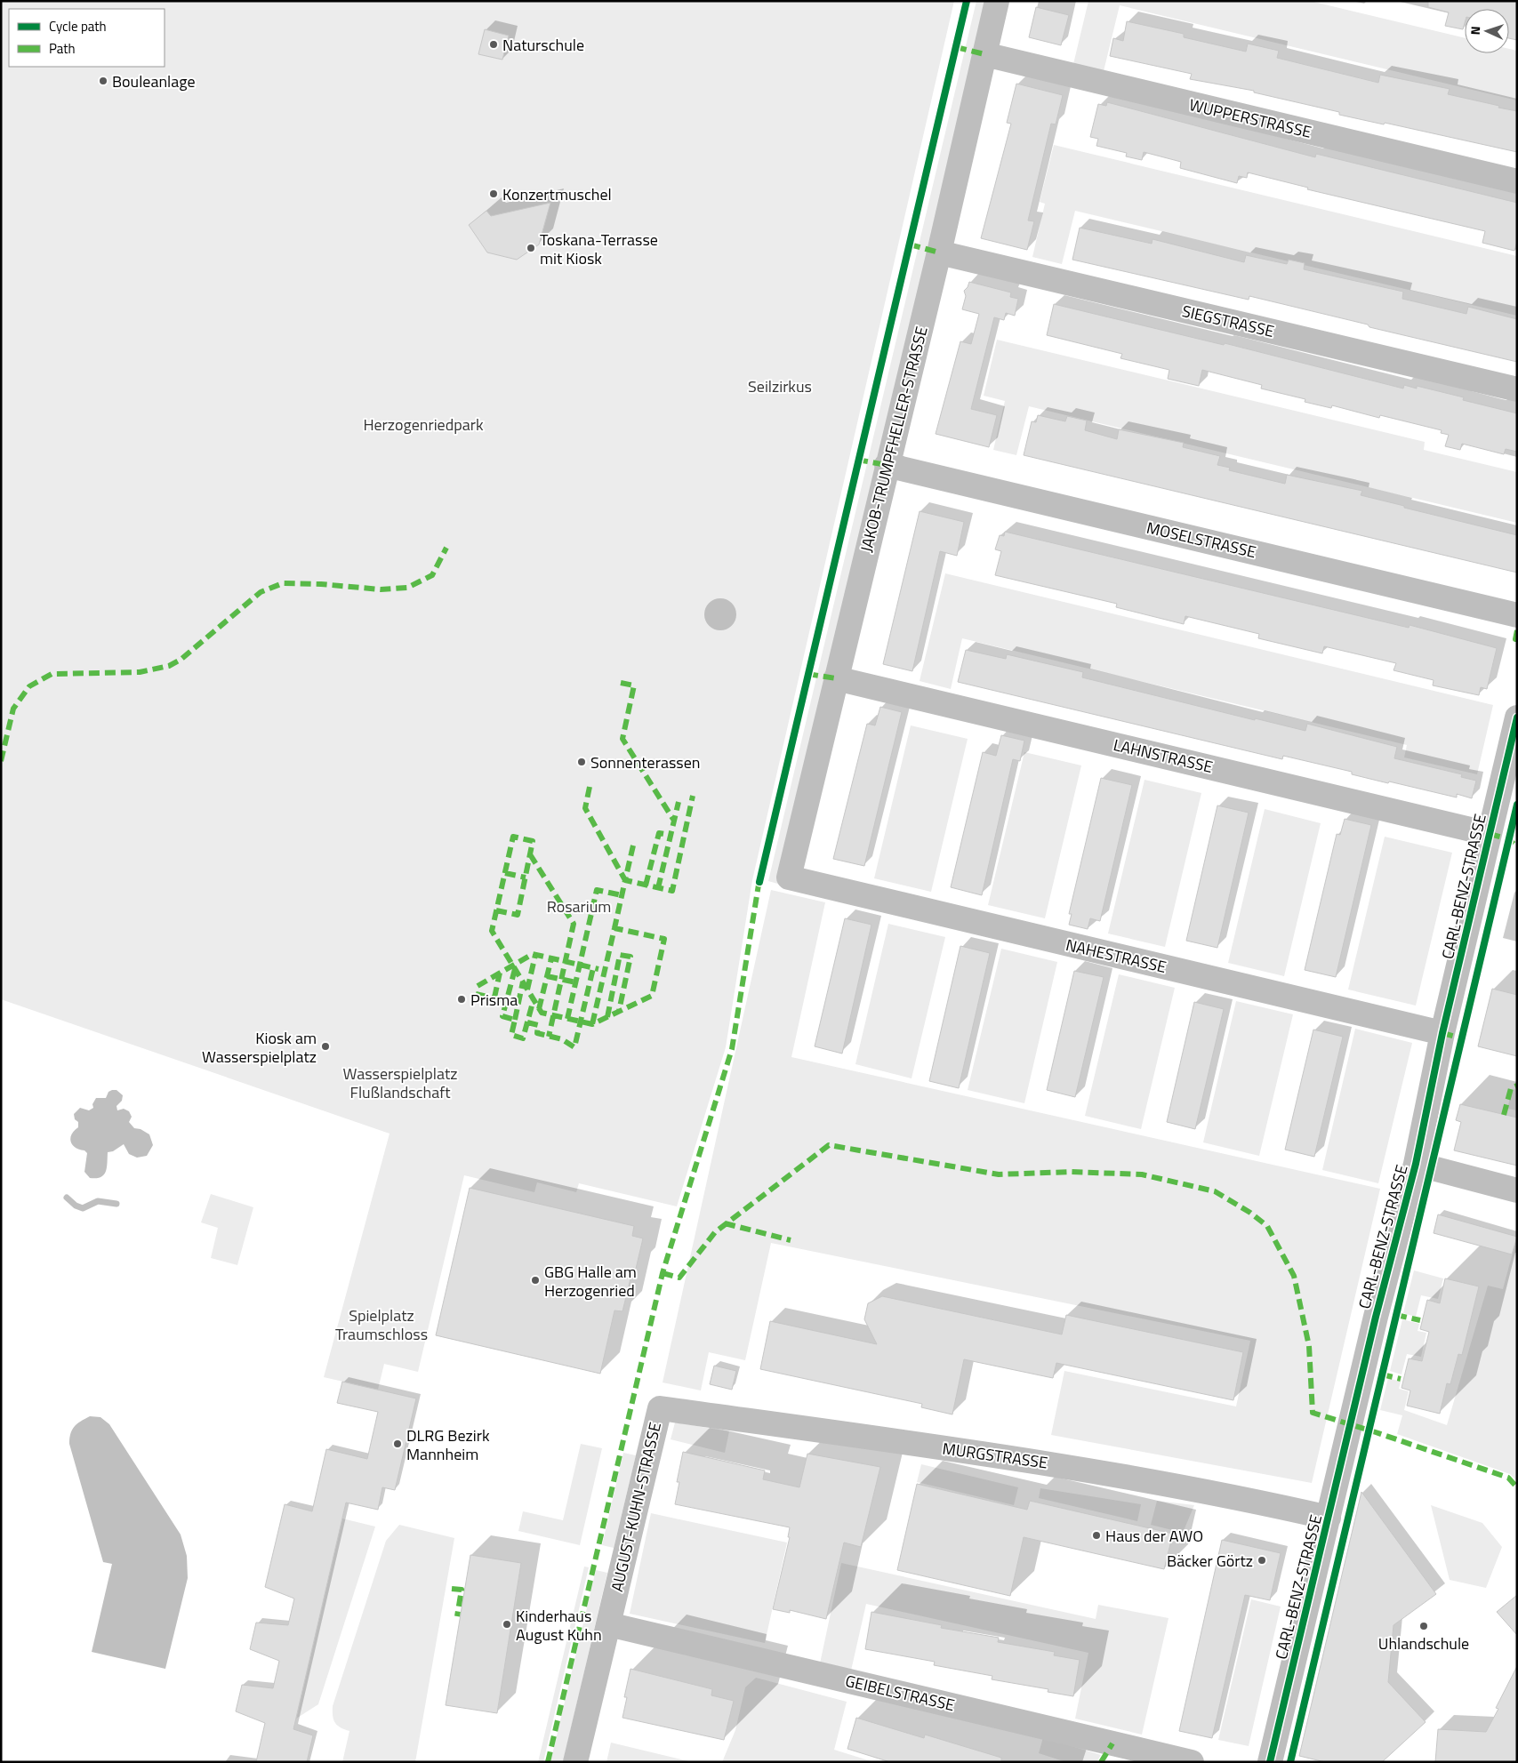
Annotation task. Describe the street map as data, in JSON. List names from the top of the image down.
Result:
{
  "streets": {
    "street": [
      "WUPPERSTRASSE",
      "SIEGSTRASSE",
      "JAKOB-TRUMPFHELLER-STRASSE",
      "MOSELSTRASSE",
      "LAHNSTRASSE",
      "CARL-BENZ-STRASSE",
      "NAHESTRASSE",
      "MURGSTRASSE",
      "AUGUST-KUHN-STRASSE",
      "GEIBELSTRASSE"
    ]
  },
  "crossings": [
    ["WUPPERSTRASSE", "JAKOB-TRUMPFHELLER-STRASSE"],
    ["SIEGSTRASSE", "JAKOB-TRUMPFHELLER-STRASSE"],
    ["JAKOB-TRUMPFHELLER-STRASSE", "MOSELSTRASSE"],
    ["JAKOB-TRUMPFHELLER-STRASSE", "LAHNSTRASSE"],
    ["JAKOB-TRUMPFHELLER-STRASSE", "NAHESTRASSE"],
    ["LAHNSTRASSE", "CARL-BENZ-STRASSE"],
    ["CARL-BENZ-STRASSE", "NAHESTRASSE"],
    ["CARL-BENZ-STRASSE", "MURGSTRASSE"],
    ["MURGSTRASSE", "AUGUST-KUHN-STRASSE"],
    ["AUGUST-KUHN-STRASSE", "GEIBELSTRASSE"]
  ],
  "parks": [
    "Seilzirkus",
    "Herzogenriedpark",
    "Rosarium",
    "Wasserspielplatz Flußlandschaft",
    "Spielplatz Traumschloss"
  ],
  "places": [
    "Naturschule",
    "Bouleanlage",
    "Konzertmuschel",
    "Toskana-Terrasse mit Kiosk",
    "Sonnenterassen",
    "Prisma",
    "Kiosk am Wasserspielplatz",
    "GBG Halle am Herzogenried",
    "DLRG Bezirk Mannheim",
    "Haus der AWO",
    "Bäcker Görtz",
    "Kinderhaus August Kuhn",
    "Uhlandschule"
  ],
  "legend": ["Cycle path", "Path"],
  "north": "left"
}
